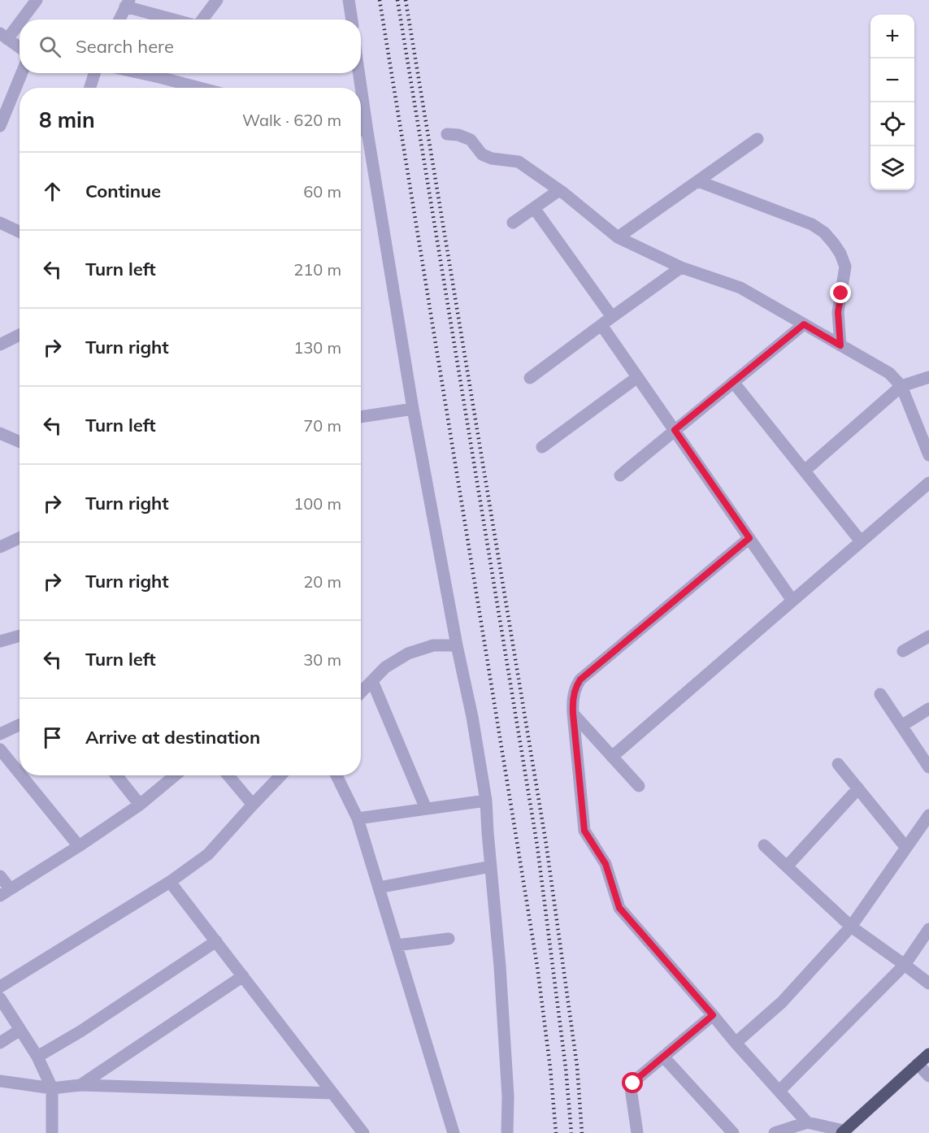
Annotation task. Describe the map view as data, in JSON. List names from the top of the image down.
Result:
{
  "page": {
    "map_buttons": ["+", "−"],
    "search": "Search here",
    "heading": ["8 min", "Walk · 620 m"],
    "list": [
      ["Continue", "60 m"],
      ["Turn left", "210 m"],
      ["Turn right", "130 m"],
      ["Turn left", "70 m"],
      ["Turn right", "100 m"],
      ["Turn right", "20 m"],
      ["Turn left", "30 m"],
      "Arrive at destination"
    ]
  }
}
